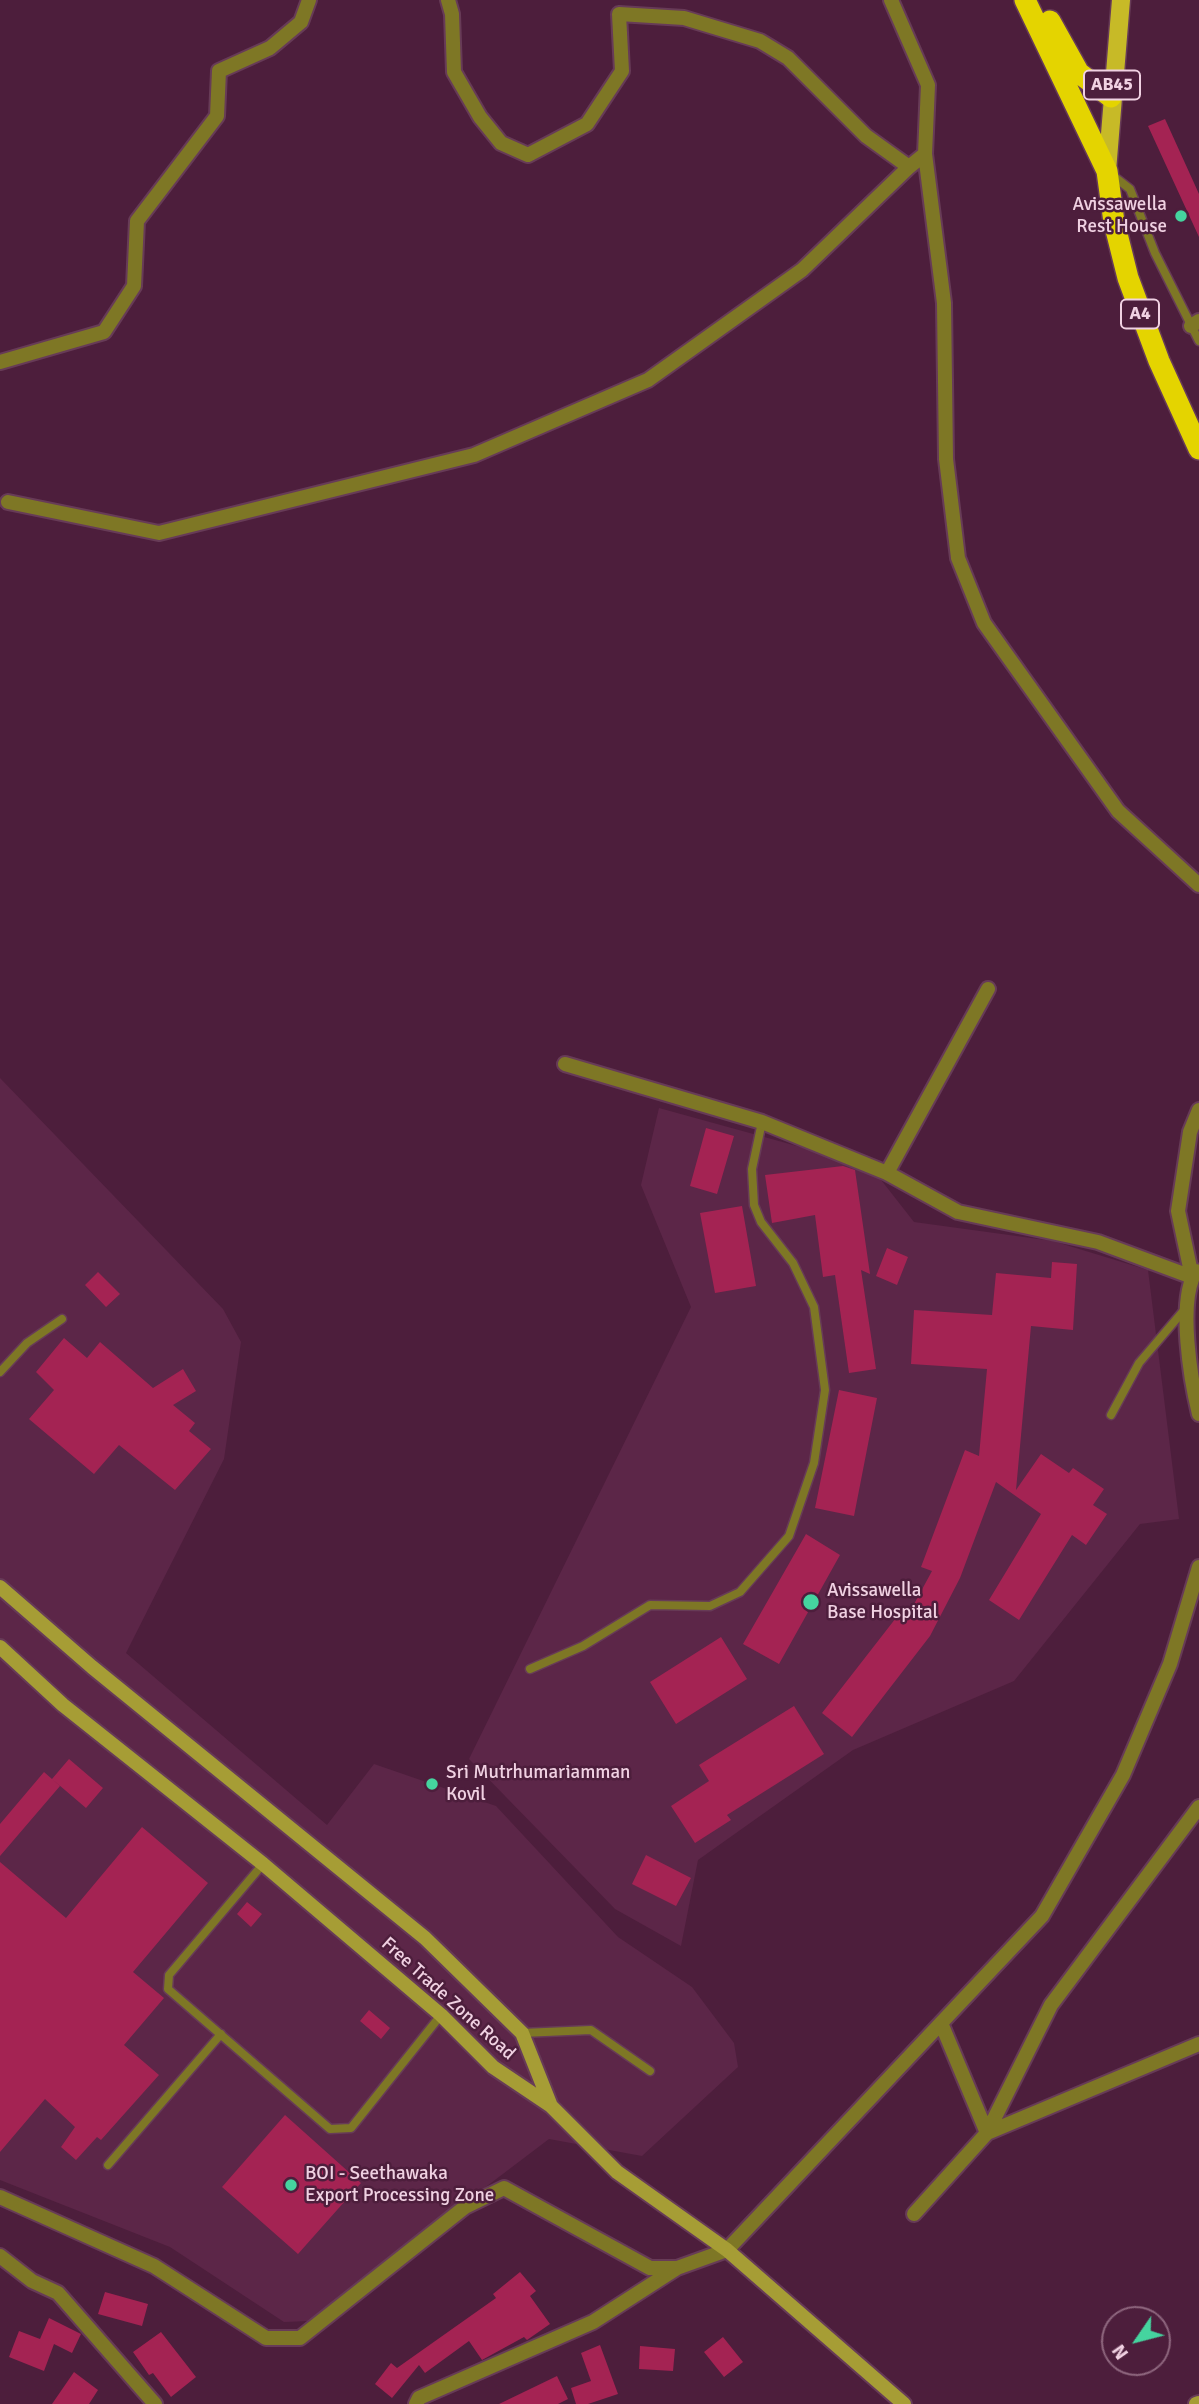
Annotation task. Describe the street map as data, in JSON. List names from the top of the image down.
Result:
{
  "streets": {
    "highway": ["A4"],
    "main road": ["AB45"],
    "street": ["Free Trade Zone Road"]
  },
  "crossings": [
    ["AB45", "A4"]
  ],
  "places": [
    "Avissawella Rest House",
    "Avissawella Base Hospital",
    "Sri Mutrhumariamman Kovil",
    "BOI - Seethawaka Export Processing Zone"
  ],
  "north": "bottom left"
}
